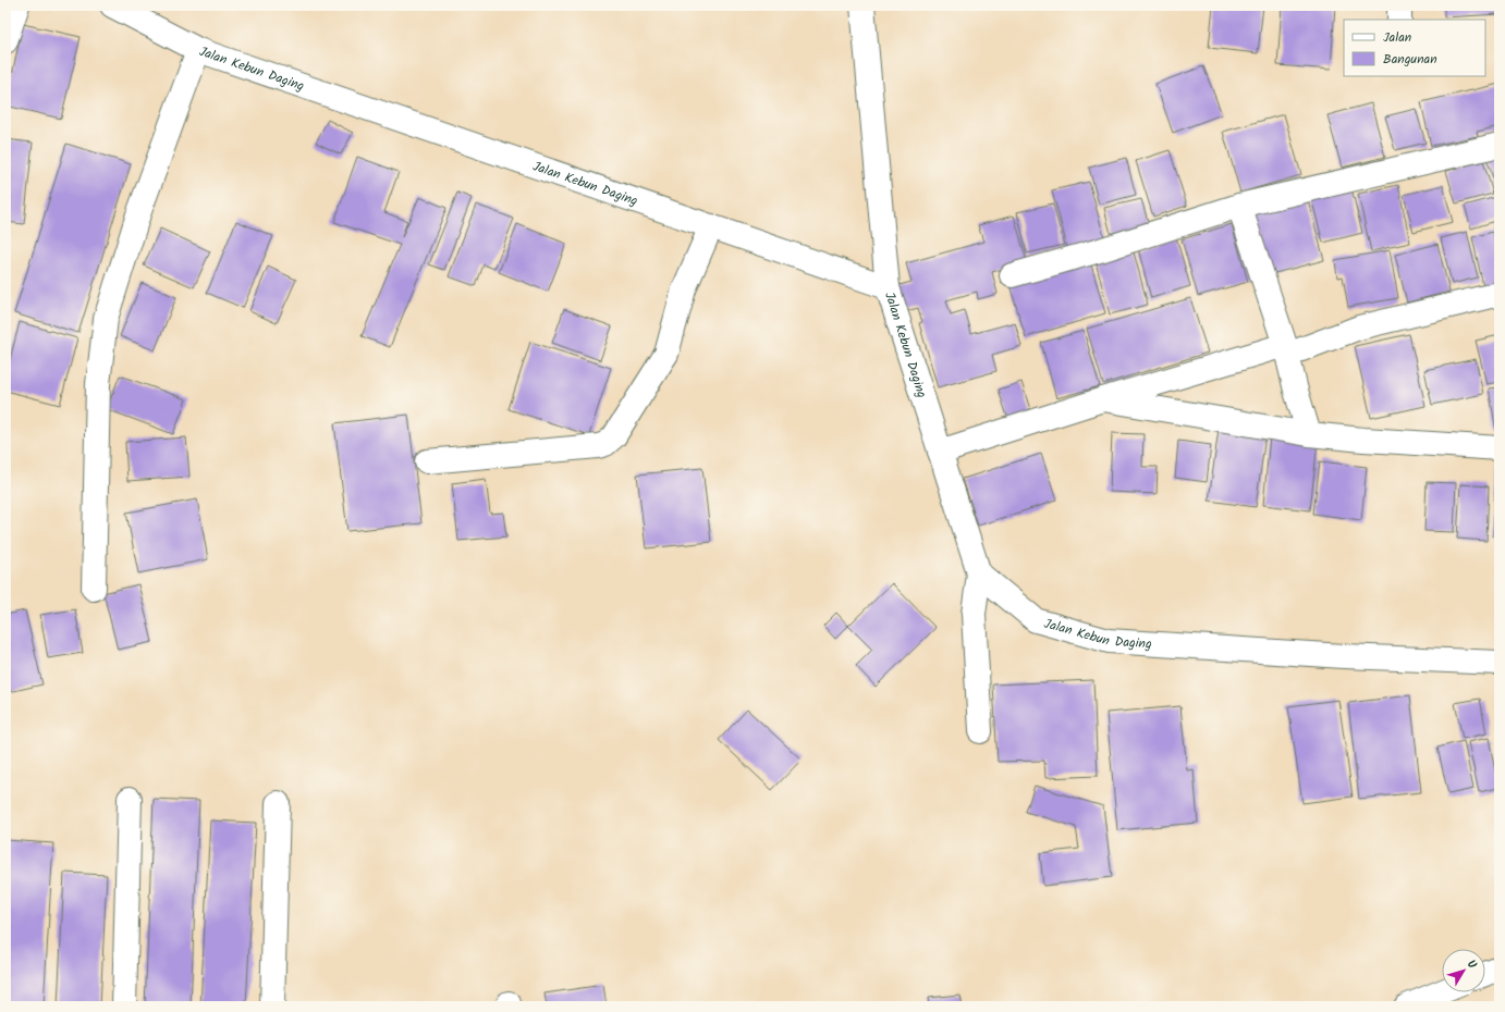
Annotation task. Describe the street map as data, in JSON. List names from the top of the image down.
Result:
{
  "streets": {
    "street": ["Jalan Kebun Daging"]
  },
  "legend": ["Jalan", "Bangunan"],
  "north": "top right"
}
